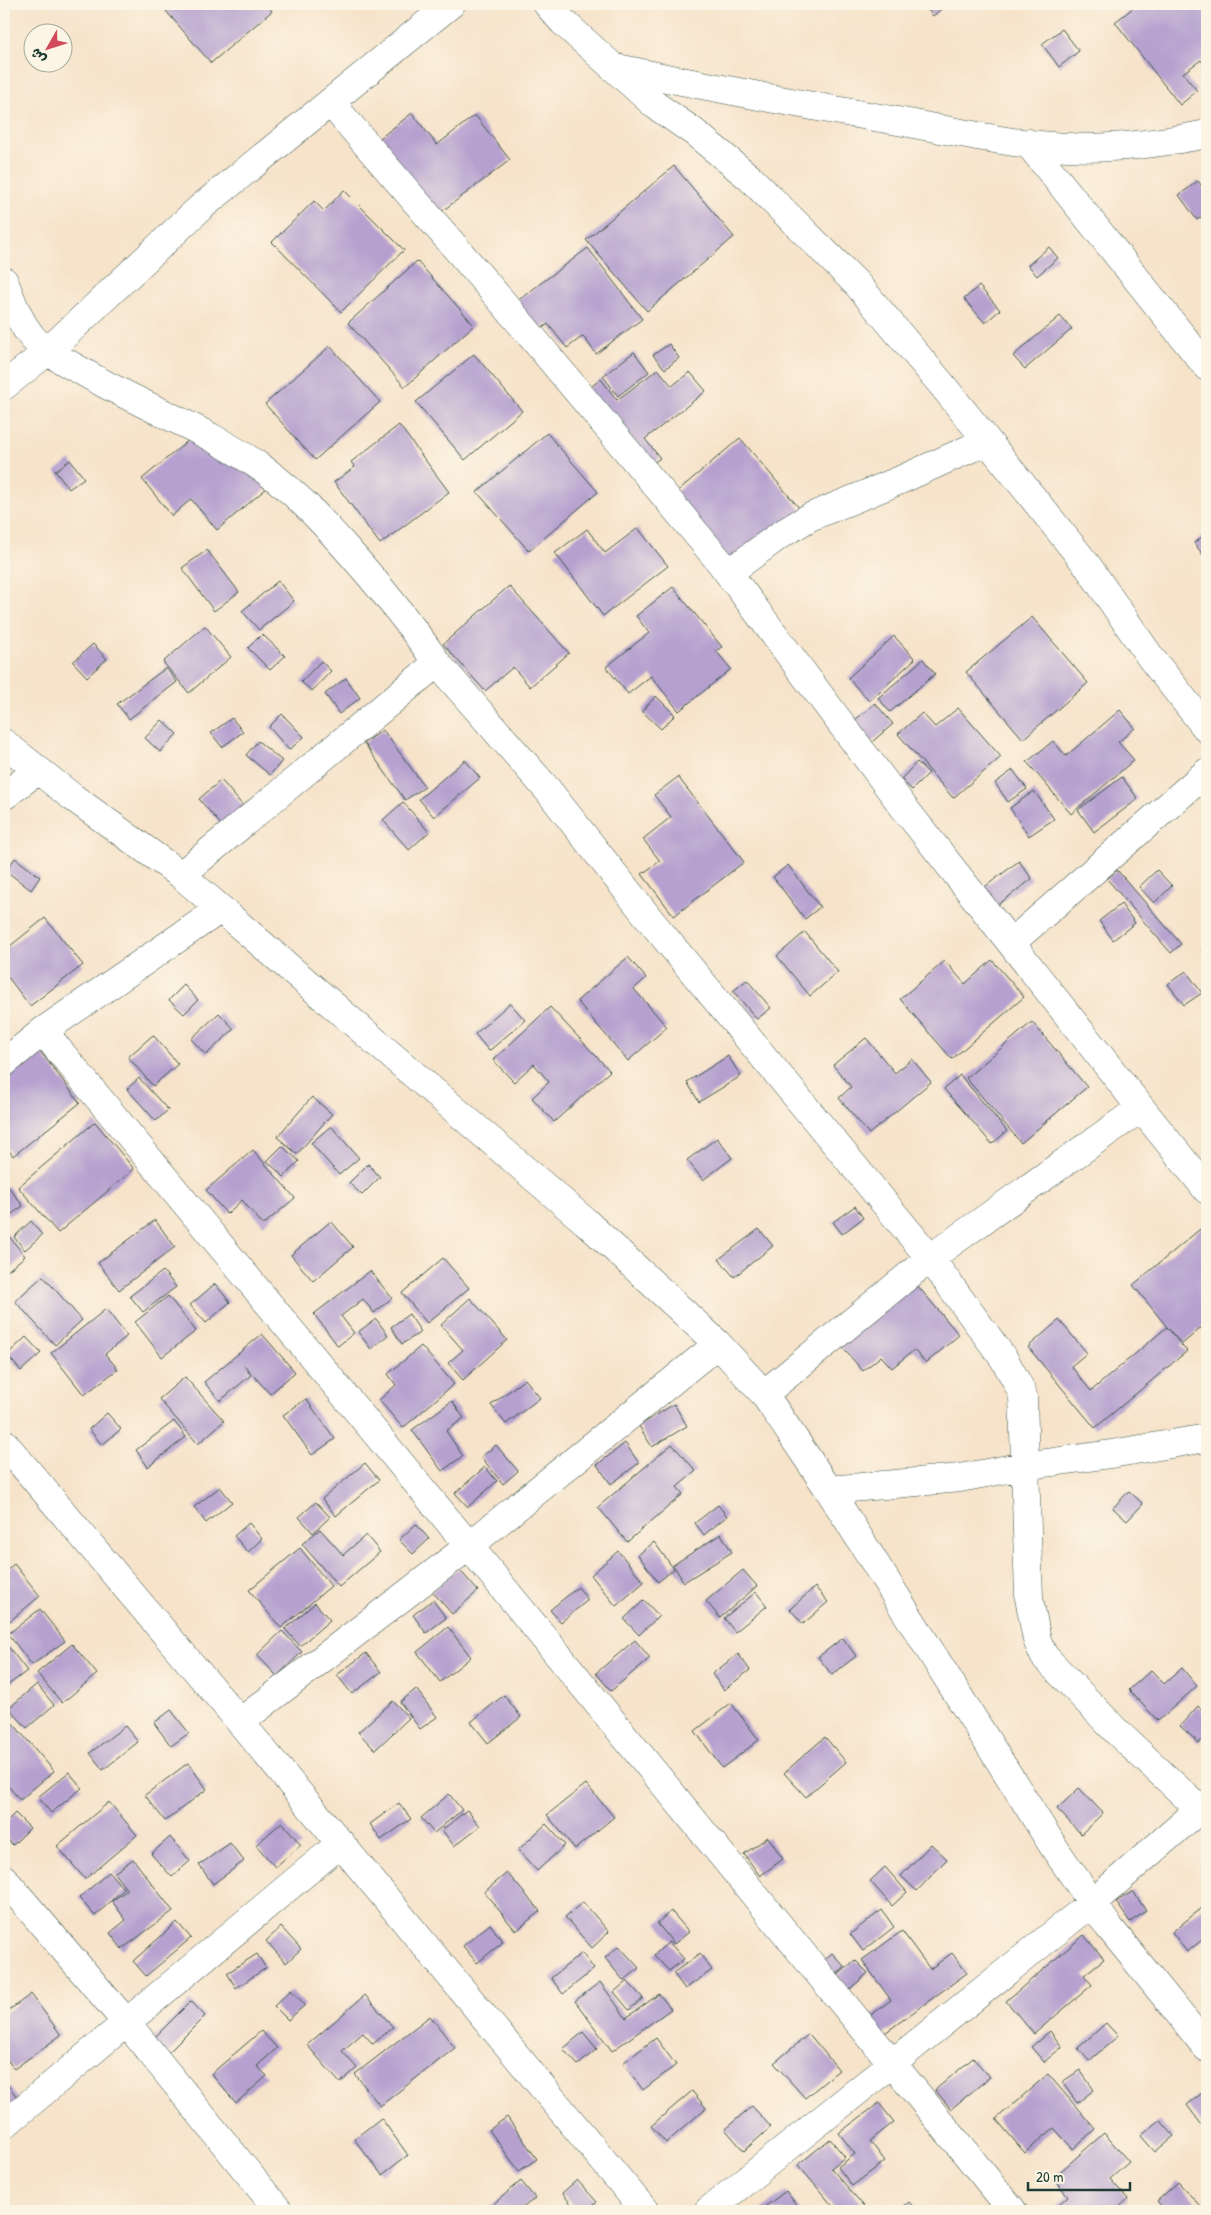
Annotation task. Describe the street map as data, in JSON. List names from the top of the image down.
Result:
{
  "scale_bar": "20 m",
  "north": "bottom left"
}
